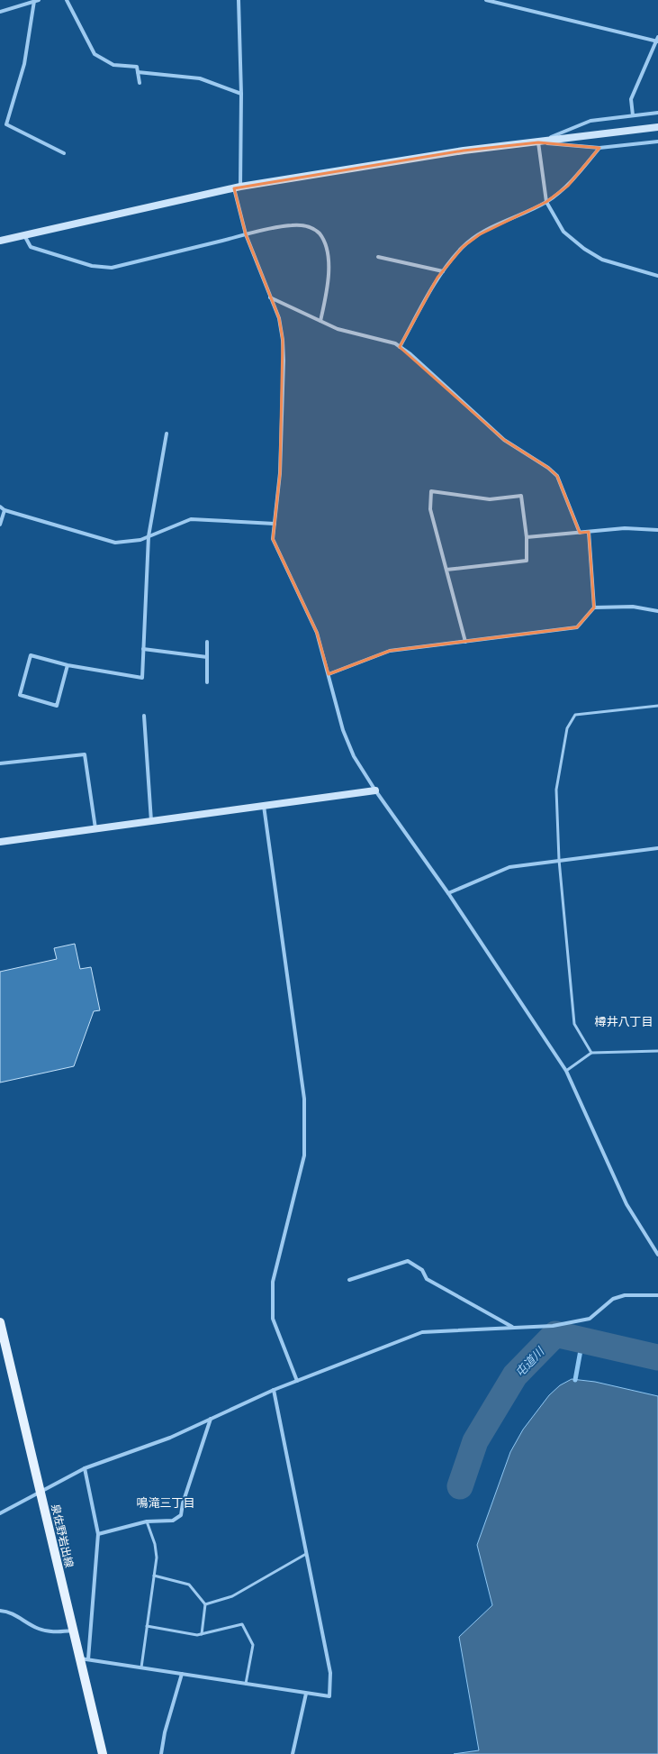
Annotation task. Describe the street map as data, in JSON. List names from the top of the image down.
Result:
{
  "streets": {
    "main road": ["泉佐野岩出線"]
  },
  "districts": ["樽井八丁目", "鳴滝三丁目"],
  "water": ["屯道川"]
}
